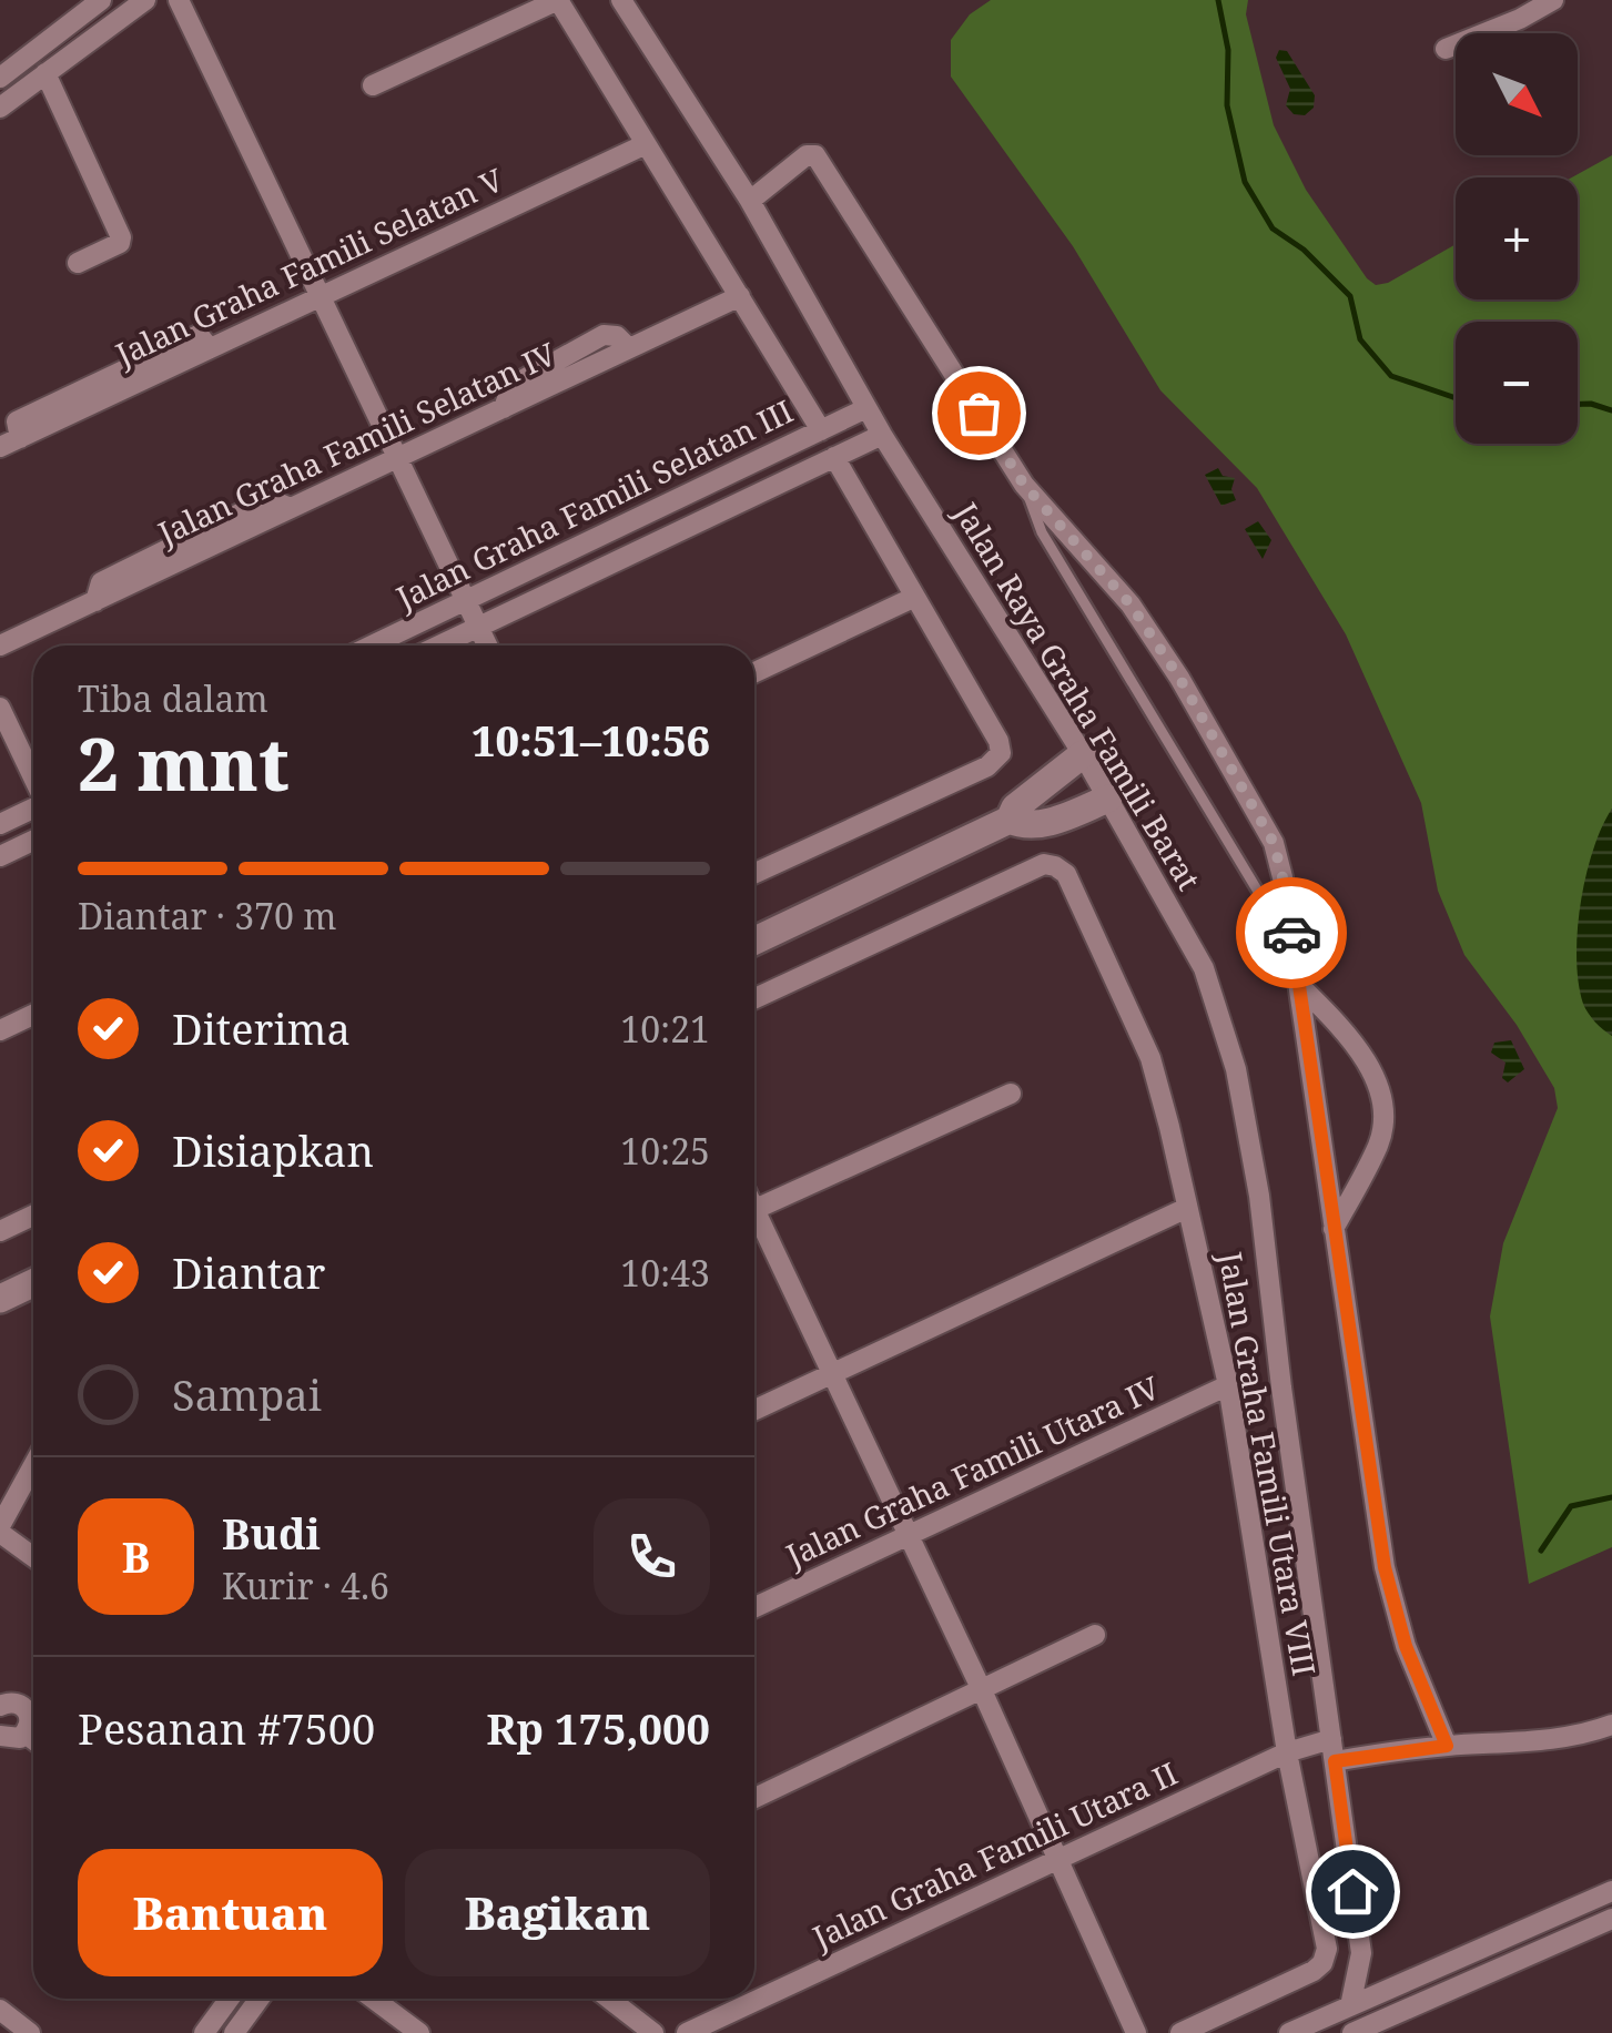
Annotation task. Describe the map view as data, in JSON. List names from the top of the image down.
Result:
{
  "streets": {
    "street": [
      "Jalan Graha Famili Selatan V",
      "Jalan Graha Famili Selatan IV",
      "Jalan Graha Famili Selatan III",
      "Jalan Raya Graha Famili Barat",
      "Jalan Graha Famili Utara VIII",
      "Jalan Graha Famili Utara IV",
      "Jalan Graha Famili Utara II"
    ]
  },
  "crossings": [
    ["Jalan Graha Famili Selatan III", "Jalan Raya Graha Famili Barat"],
    ["Jalan Raya Graha Famili Barat", "Jalan Graha Famili Utara II"],
    ["Jalan Graha Famili Utara VIII", "Jalan Graha Famili Utara IV"],
    ["Jalan Graha Famili Utara VIII", "Jalan Graha Famili Utara II"]
  ],
  "north": "bottom right",
  "page": {
    "map_buttons": ["+", "−"],
    "heading": ["2 mnt", "Tiba dalam", "10:51–10:56"],
    "panel": [
      "Budi",
      "Kurir · 4.6",
      "Pesanan #7500",
      "Rp 175,000"
    ],
    "bar": "Diantar · 370 m",
    "list": [
      ["Diterima", "10:21"],
      ["Disiapkan", "10:25"],
      ["Diantar", "10:43"],
      "Sampai"
    ],
    "round": "B",
    "buttons": ["Bantuan", "Bagikan"]
  }
}
